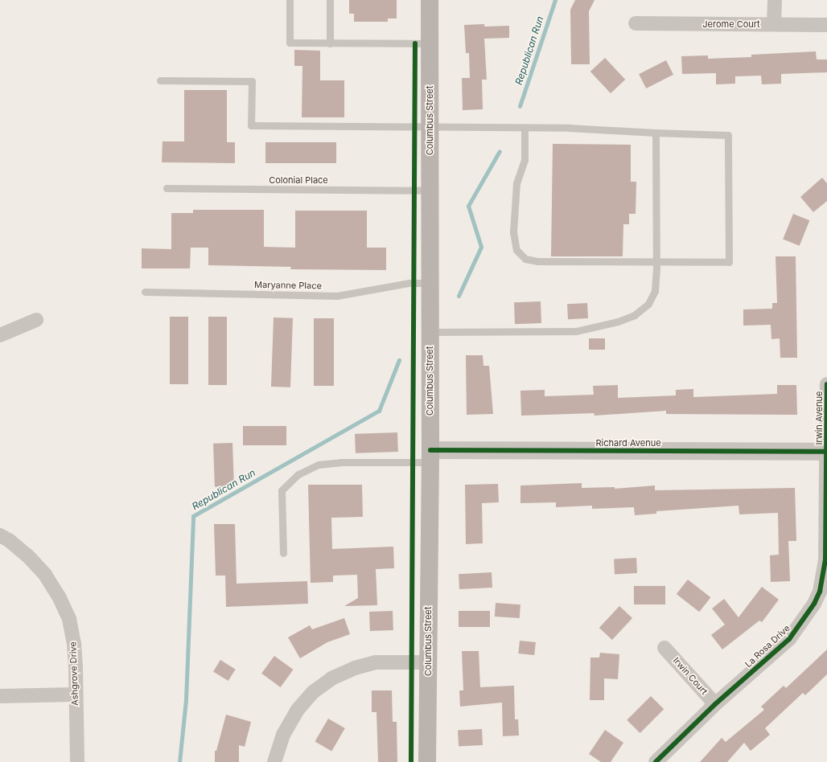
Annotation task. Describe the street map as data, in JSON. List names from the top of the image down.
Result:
{
  "streets": {
    "main road": ["Columbus Street"],
    "street": [
      "Jerome Court",
      "Irwin Avenue",
      "Richard Avenue",
      "La Rosa Drive",
      "Ashgrove Drive",
      "Irwin Court"
    ],
    "lane": ["Colonial Place", "Maryanne Place"]
  },
  "crossings": [
    ["Columbus Street", "Colonial Place"],
    ["Columbus Street", "Maryanne Place"],
    ["Columbus Street", "Richard Avenue"],
    ["Irwin Avenue", "Richard Avenue"],
    ["Irwin Avenue", "La Rosa Drive"],
    ["Richard Avenue", "La Rosa Drive"],
    ["La Rosa Drive", "Irwin Court"]
  ],
  "water": ["Republican Run"]
}
